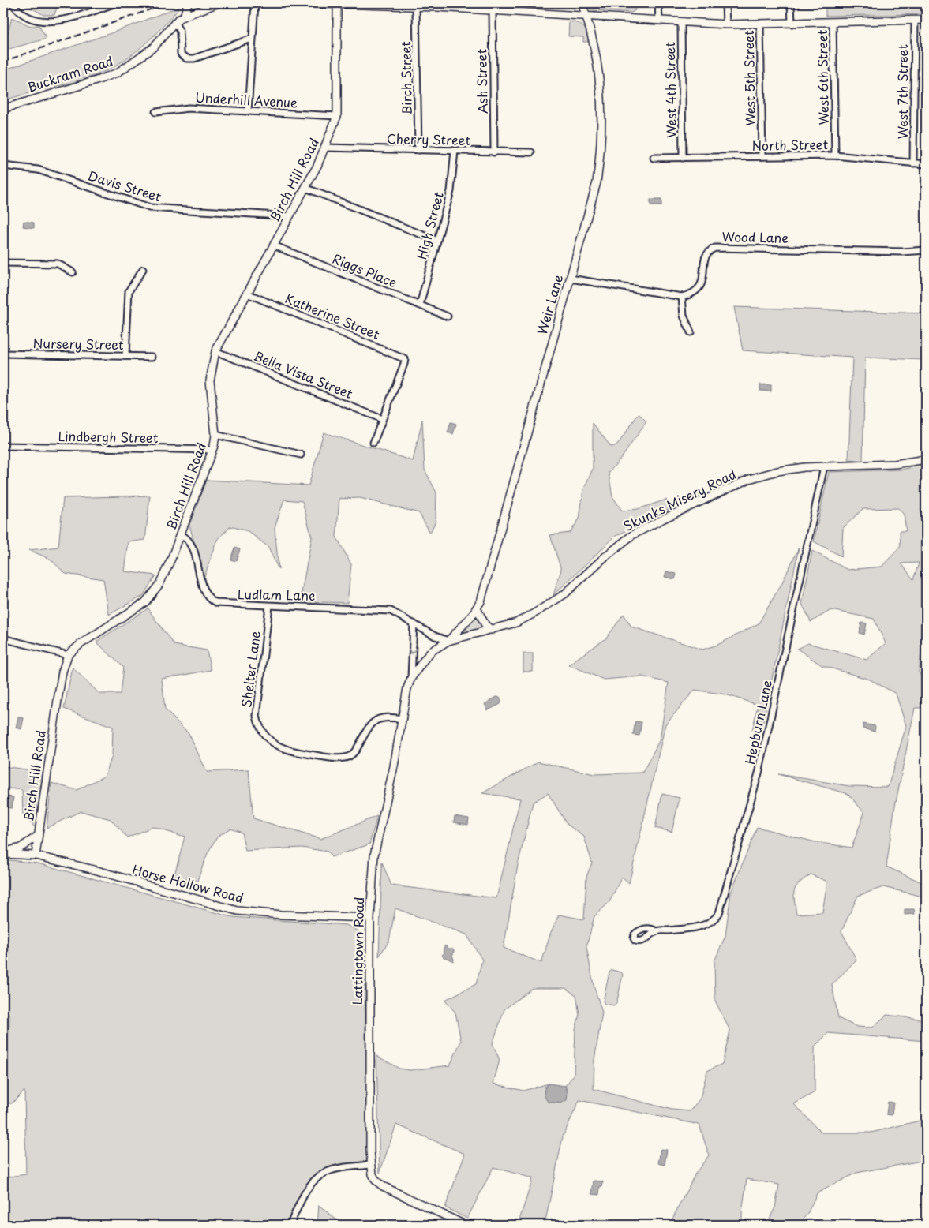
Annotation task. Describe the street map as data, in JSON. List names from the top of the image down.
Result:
{
  "streets": {
    "main road": [
      "Buckram Road",
      "Birch Hill Road",
      "Weir Lane",
      "Skunks Misery Road",
      "Horse Hollow Road",
      "Lattingtown Road"
    ],
    "street": [
      "West 6th Street",
      "Birch Street",
      "West 5th Street",
      "Ash Street",
      "West 4th Street",
      "West 7th Street",
      "Underhill Avenue",
      "Cherry Street",
      "North Street",
      "Davis Street",
      "High Street",
      "Wood Lane",
      "Riggs Place",
      "Katherine Street",
      "Nursery Street",
      "Bella Vista Street",
      "Lindbergh Street",
      "Ludlam Lane",
      "Shelter Lane",
      "Hepburn Lane"
    ]
  },
  "crossings": [
    ["West 6th Street", "North Street"],
    ["Birch Street", "Cherry Street"],
    ["West 5th Street", "North Street"],
    ["Ash Street", "Cherry Street"],
    ["West 4th Street", "North Street"],
    ["West 7th Street", "North Street"],
    ["Underhill Avenue", "Birch Hill Road"],
    ["Cherry Street", "Birch Hill Road"],
    ["Cherry Street", "High Street"],
    ["Birch Hill Road", "Davis Street"],
    ["Birch Hill Road", "Riggs Place"],
    ["Birch Hill Road", "Katherine Street"],
    ["Birch Hill Road", "Bella Vista Street"],
    ["Birch Hill Road", "Lindbergh Street"],
    ["Birch Hill Road", "Ludlam Lane"],
    ["Birch Hill Road", "Horse Hollow Road"],
    ["High Street", "Riggs Place"],
    ["Weir Lane", "Skunks Misery Road"],
    ["Weir Lane", "Ludlam Lane"],
    ["Weir Lane", "Lattingtown Road"],
    ["Katherine Street", "Bella Vista Street"],
    ["Skunks Misery Road", "Ludlam Lane"],
    ["Skunks Misery Road", "Hepburn Lane"],
    ["Skunks Misery Road", "Lattingtown Road"],
    ["Ludlam Lane", "Shelter Lane"],
    ["Ludlam Lane", "Lattingtown Road"],
    ["Shelter Lane", "Lattingtown Road"],
    ["Horse Hollow Road", "Lattingtown Road"]
  ]
}
